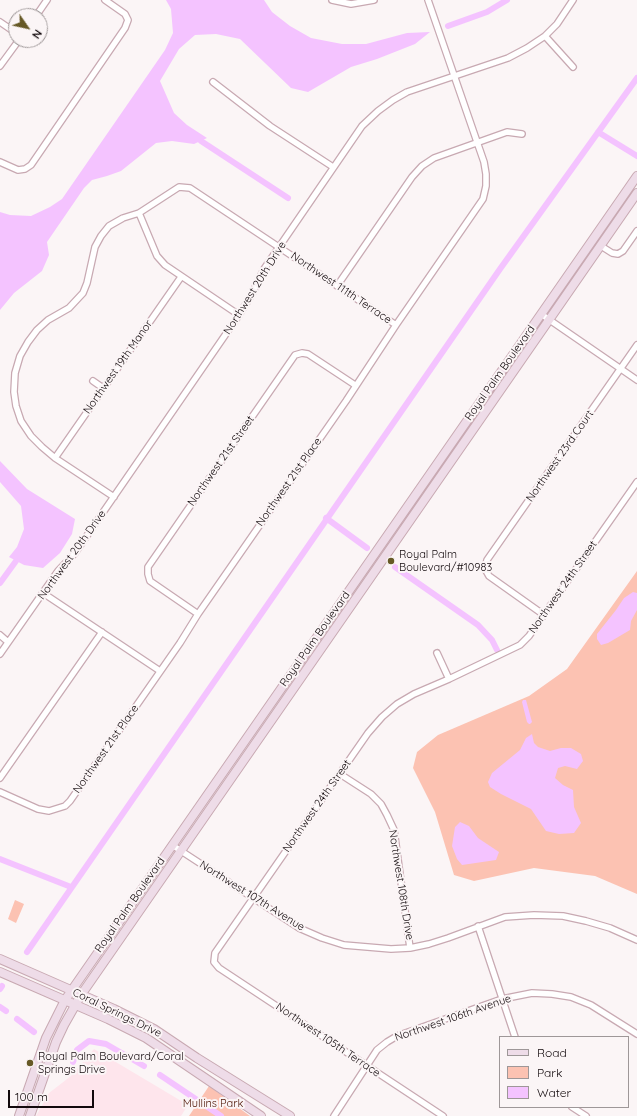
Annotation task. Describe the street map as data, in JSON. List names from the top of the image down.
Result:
{
  "streets": {
    "main road": ["Royal Palm Boulevard", "Coral Springs Drive"],
    "street": [
      "Northwest 20th Drive",
      "Northwest 111th Terrace",
      "Northwest 19th Manor",
      "Northwest 23rd Court",
      "Northwest 21st Street",
      "Northwest 21st Place",
      "Northwest 24th Street",
      "Northwest 108th Drive",
      "Northwest 107th Avenue",
      "Northwest 106th Avenue",
      "Northwest 105th Terrace"
    ]
  },
  "crossings": [
    ["Northwest 20th Drive", "Northwest 111th Terrace"],
    ["Northwest 20th Drive", "Northwest 21st Place"],
    ["Northwest 111th Terrace", "Northwest 21st Place"],
    ["Royal Palm Boulevard", "Northwest 107th Avenue"],
    ["Royal Palm Boulevard", "Coral Springs Drive"],
    ["Northwest 23rd Court", "Northwest 24th Street"],
    ["Northwest 21st Street", "Northwest 21st Place"],
    ["Northwest 24th Street", "Northwest 108th Drive"],
    ["Northwest 24th Street", "Northwest 107th Avenue"],
    ["Northwest 24th Street", "Northwest 105th Terrace"],
    ["Northwest 108th Drive", "Northwest 107th Avenue"],
    ["Northwest 106th Avenue", "Northwest 105th Terrace"]
  ],
  "parks": ["Mullins Park"],
  "places": ["Royal Palm Boulevard/#10983", "Royal Palm Boulevard/Coral Springs Drive"],
  "legend": ["Road", "Park", "Water"],
  "scale_bar": "100 m",
  "north": "bottom right"
}
